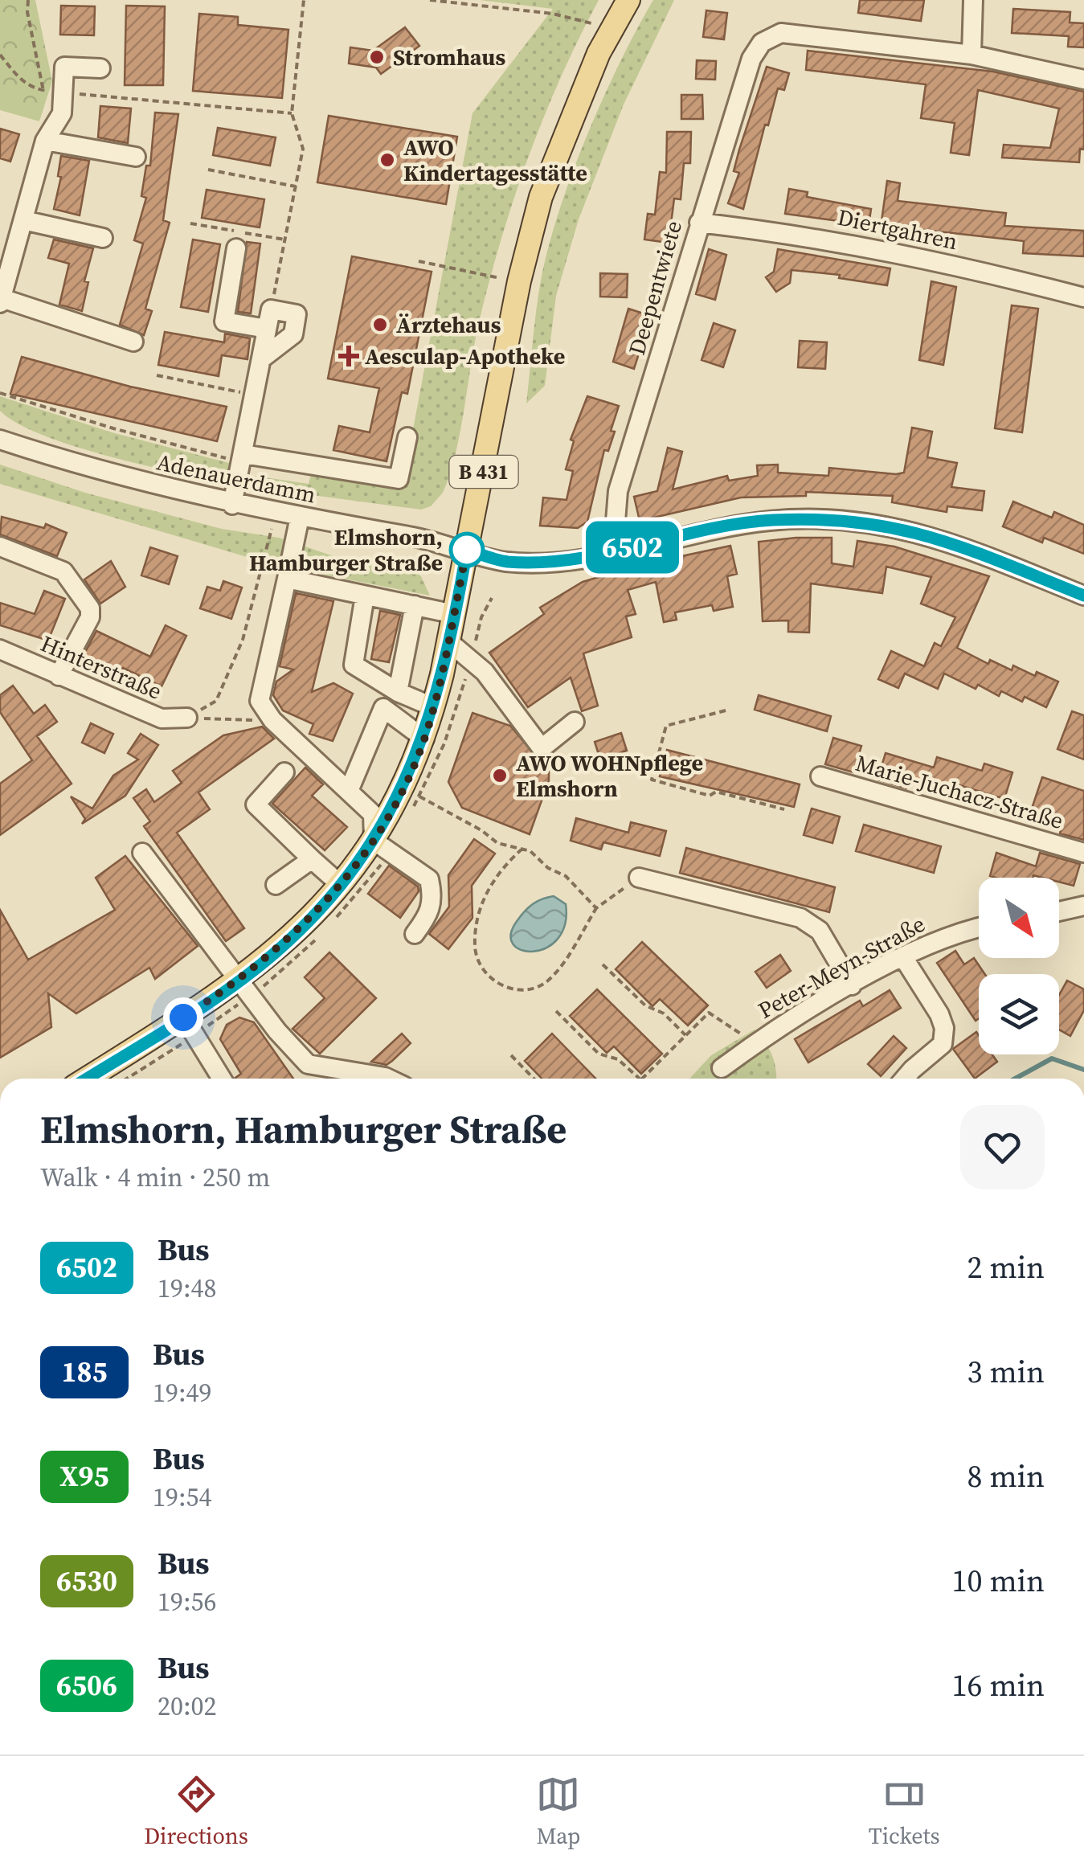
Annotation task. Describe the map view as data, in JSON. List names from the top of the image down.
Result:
{
  "streets": {
    "main road": ["B 431"],
    "street": [
      "Diertgahren",
      "Deepentwiete",
      "Adenauerdamm",
      "Hinterstraße",
      "Marie-Juchacz-Straße",
      "Peter-Meyn-Straße"
    ]
  },
  "crossings": [
    ["Diertgahren", "Deepentwiete"],
    ["Deepentwiete", "Adenauerdamm"],
    ["B 431", "Adenauerdamm"]
  ],
  "places": {
    "other": [
      "Stromhaus",
      "AWO Kindertagesstätte",
      "Ärztehaus",
      "Elmshorn, Hamburger Straße",
      "AWO WOHNpflege Elmshorn"
    ],
    "health": ["Aesculap-Apotheke"]
  },
  "lines": ["bus line 6502"],
  "north": "bottom right",
  "page": {
    "on_map": "6502",
    "heading": ["Elmshorn, Hamburger Straße", "Walk · 4 min · 250 m"],
    "list": [
      {
        "mark": "6502",
        "name": "Bus",
        "note": "19:48",
        "value": "2 min"
      },
      {
        "mark": "185",
        "name": "Bus",
        "note": "19:49",
        "value": "3 min"
      },
      {
        "mark": "X95",
        "name": "Bus",
        "note": "19:54",
        "value": "8 min"
      },
      {
        "mark": "6530",
        "name": "Bus",
        "note": "19:56",
        "value": "10 min"
      },
      {
        "mark": "6506",
        "name": "Bus",
        "note": "20:02",
        "value": "16 min"
      }
    ],
    "tabs": ["Directions", "Map", "Tickets"]
  }
}
